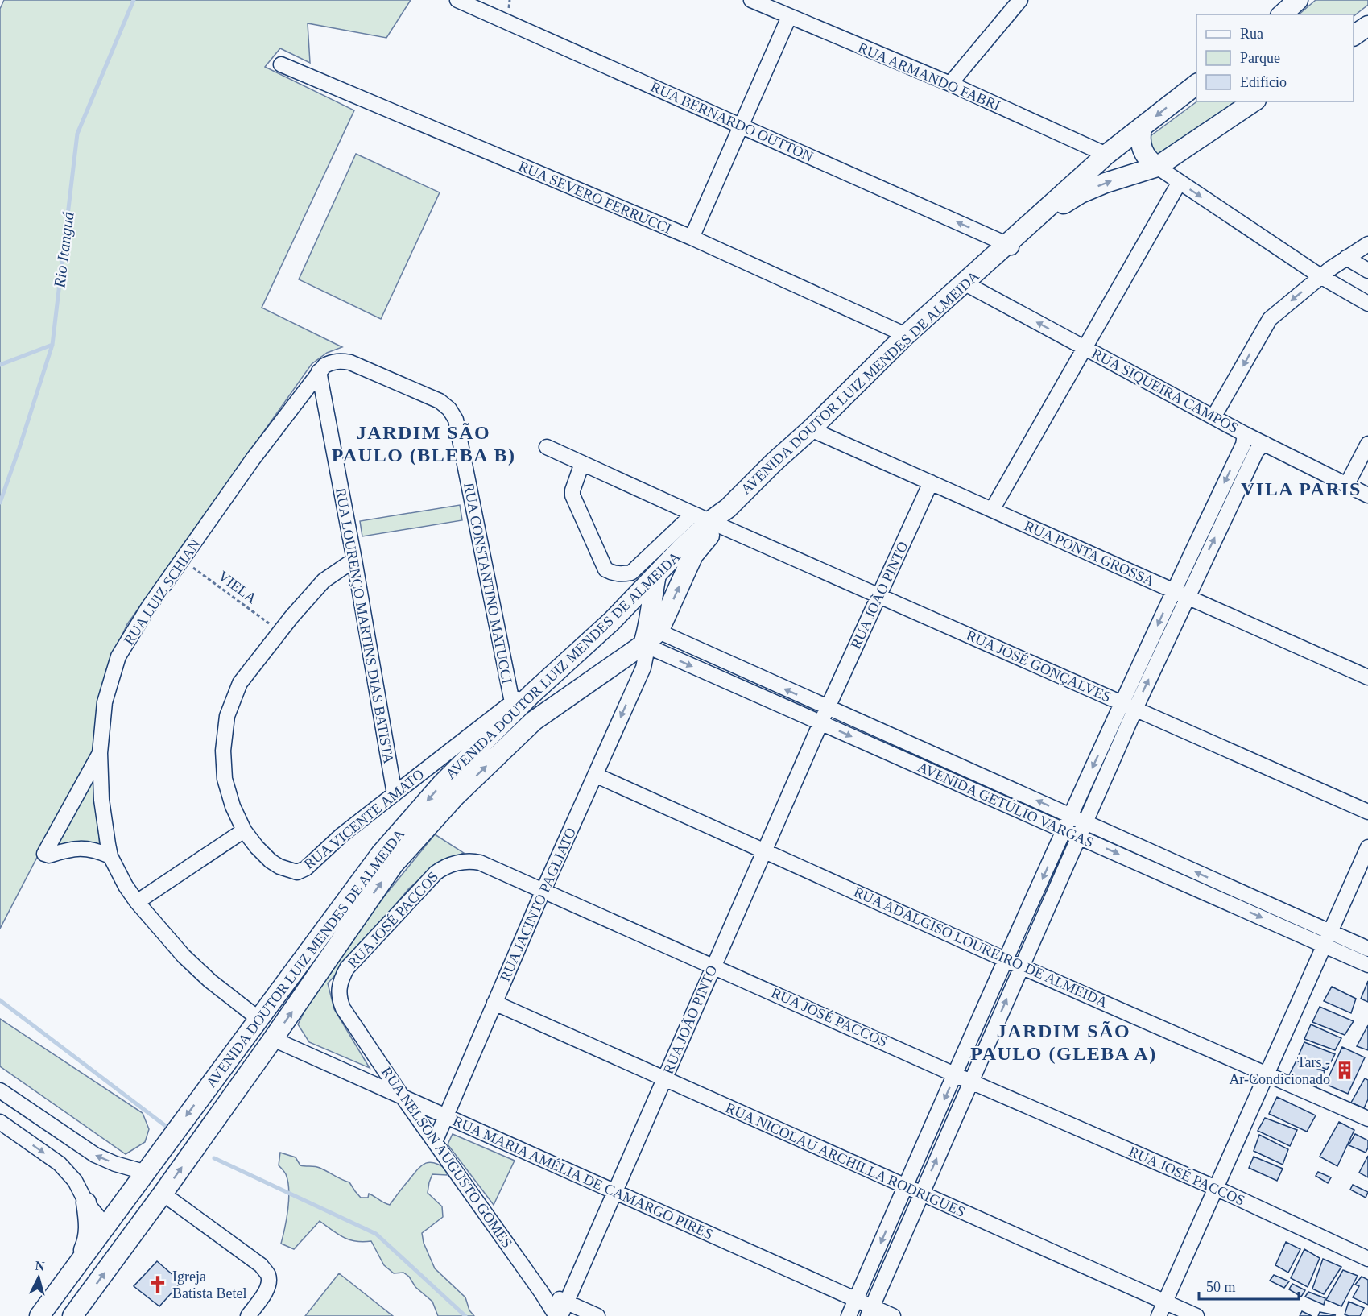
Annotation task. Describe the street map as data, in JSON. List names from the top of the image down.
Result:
{
  "streets": {
    "main road": ["AVENIDA DOUTOR LUIZ MENDES DE ALMEIDA"],
    "street": [
      "RUA ARMANDO FABRI",
      "RUA BERNARDO OUTTON",
      "RUA SEVERO FERRUCCI",
      "RUA SIQUEIRA CAMPOS",
      "RUA PONTA GROSSA",
      "RUA CONSTANTINO MATUCCI",
      "RUA LUIZ SCHIAN",
      "RUA JOÃO PINTO",
      "RUA LOURENÇO MARTINS DIAS BATISTA",
      "RUA JOSÉ GONÇALVES",
      "AVENIDA GETÚLIO VARGAS",
      "RUA VICENTE AMATO",
      "RUA JACINTO PAGLIATO",
      "RUA JOSÉ PACCOS",
      "RUA ADALGISO LOUREIRO DE ALMEIDA",
      "RUA NELSON AUGUSTO GOMES",
      "RUA NICOLAU ARCHILLA RODRIGUES",
      "RUA MARIA AMÉLIA DE CAMARGO PIRES"
    ],
    "path": ["VIELA"]
  },
  "crossings": [
    ["RUA ARMANDO FABRI", "AVENIDA DOUTOR LUIZ MENDES DE ALMEIDA"],
    ["RUA BERNARDO OUTTON", "AVENIDA DOUTOR LUIZ MENDES DE ALMEIDA"],
    ["RUA SEVERO FERRUCCI", "AVENIDA DOUTOR LUIZ MENDES DE ALMEIDA"],
    ["AVENIDA DOUTOR LUIZ MENDES DE ALMEIDA", "RUA SIQUEIRA CAMPOS"],
    ["AVENIDA DOUTOR LUIZ MENDES DE ALMEIDA", "RUA PONTA GROSSA"],
    ["AVENIDA DOUTOR LUIZ MENDES DE ALMEIDA", "RUA LUIZ SCHIAN"],
    ["AVENIDA DOUTOR LUIZ MENDES DE ALMEIDA", "RUA JOSÉ GONÇALVES"],
    ["AVENIDA DOUTOR LUIZ MENDES DE ALMEIDA", "AVENIDA GETÚLIO VARGAS"],
    ["AVENIDA DOUTOR LUIZ MENDES DE ALMEIDA", "RUA VICENTE AMATO"],
    ["AVENIDA DOUTOR LUIZ MENDES DE ALMEIDA", "RUA JACINTO PAGLIATO"],
    ["AVENIDA DOUTOR LUIZ MENDES DE ALMEIDA", "RUA MARIA AMÉLIA DE CAMARGO PIRES"],
    ["RUA PONTA GROSSA", "RUA JOÃO PINTO"],
    ["RUA CONSTANTINO MATUCCI", "RUA LUIZ SCHIAN"],
    ["RUA CONSTANTINO MATUCCI", "RUA LOURENÇO MARTINS DIAS BATISTA"],
    ["RUA CONSTANTINO MATUCCI", "RUA VICENTE AMATO"],
    ["VIELA", "RUA LUIZ SCHIAN"],
    ["VIELA", "RUA VICENTE AMATO"],
    ["RUA LUIZ SCHIAN", "RUA LOURENÇO MARTINS DIAS BATISTA"],
    ["RUA JOÃO PINTO", "RUA JOSÉ GONÇALVES"],
    ["RUA JOÃO PINTO", "AVENIDA GETÚLIO VARGAS"],
    ["RUA JOÃO PINTO", "RUA JOSÉ PACCOS"],
    ["RUA JOÃO PINTO", "RUA ADALGISO LOUREIRO DE ALMEIDA"],
    ["RUA JOÃO PINTO", "RUA NICOLAU ARCHILLA RODRIGUES"],
    ["RUA JOÃO PINTO", "RUA MARIA AMÉLIA DE CAMARGO PIRES"],
    ["RUA LOURENÇO MARTINS DIAS BATISTA", "RUA VICENTE AMATO"],
    ["AVENIDA GETÚLIO VARGAS", "RUA JACINTO PAGLIATO"],
    ["RUA JACINTO PAGLIATO", "RUA JOSÉ PACCOS"],
    ["RUA JACINTO PAGLIATO", "RUA ADALGISO LOUREIRO DE ALMEIDA"],
    ["RUA JACINTO PAGLIATO", "RUA NELSON AUGUSTO GOMES"],
    ["RUA JACINTO PAGLIATO", "RUA NICOLAU ARCHILLA RODRIGUES"],
    ["RUA JACINTO PAGLIATO", "RUA MARIA AMÉLIA DE CAMARGO PIRES"],
    ["RUA JOSÉ PACCOS", "RUA NELSON AUGUSTO GOMES"],
    ["RUA NELSON AUGUSTO GOMES", "RUA MARIA AMÉLIA DE CAMARGO PIRES"]
  ],
  "one_way": ["RUA BERNARDO OUTTON"],
  "districts": ["JARDIM SÃO PAULO (BLEBA B)", "VILA PARIS", "JARDIM SÃO PAULO (GLEBA A)"],
  "water": ["Rio Itanguá"],
  "places": {
    "building": ["Tars - Ar-Condicionado"],
    "church": ["Igreja Batista Betel"]
  },
  "legend": ["Rua", "Parque", "Edifício"],
  "scale_bar": "50 m",
  "north": "top"
}
